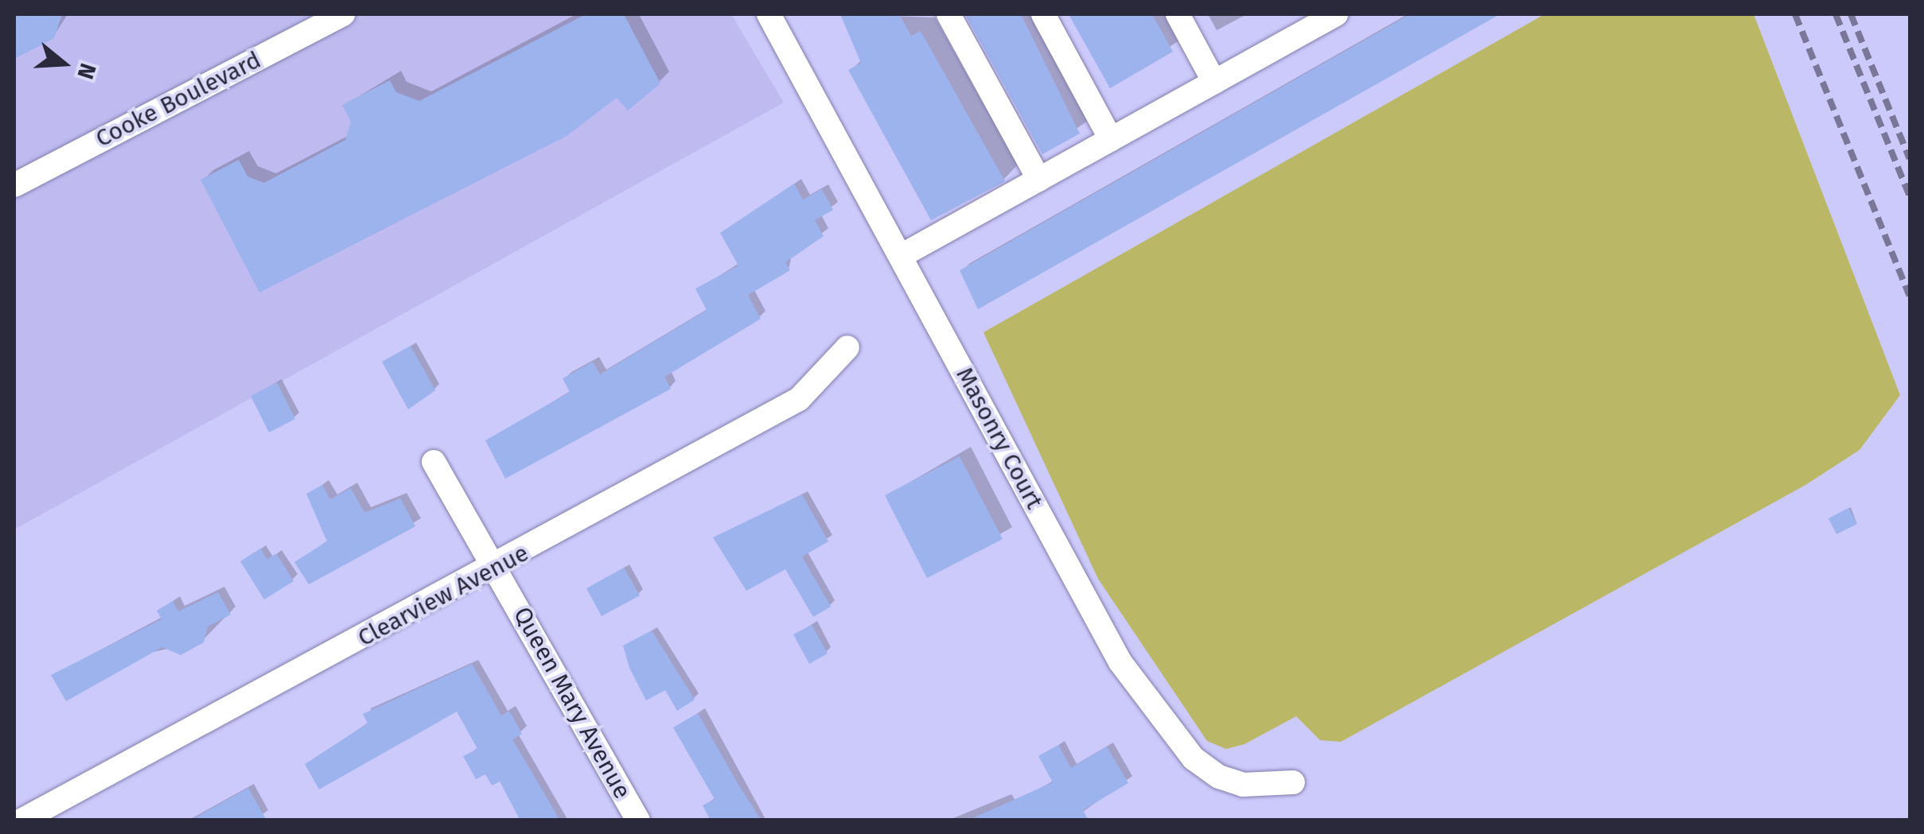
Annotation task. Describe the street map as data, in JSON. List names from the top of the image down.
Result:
{
  "streets": {
    "street": [
      "Cooke Boulevard",
      "Masonry Court",
      "Clearview Avenue",
      "Queen Mary Avenue"
    ]
  },
  "crossings": [
    ["Clearview Avenue", "Queen Mary Avenue"]
  ],
  "north": "right"
}
